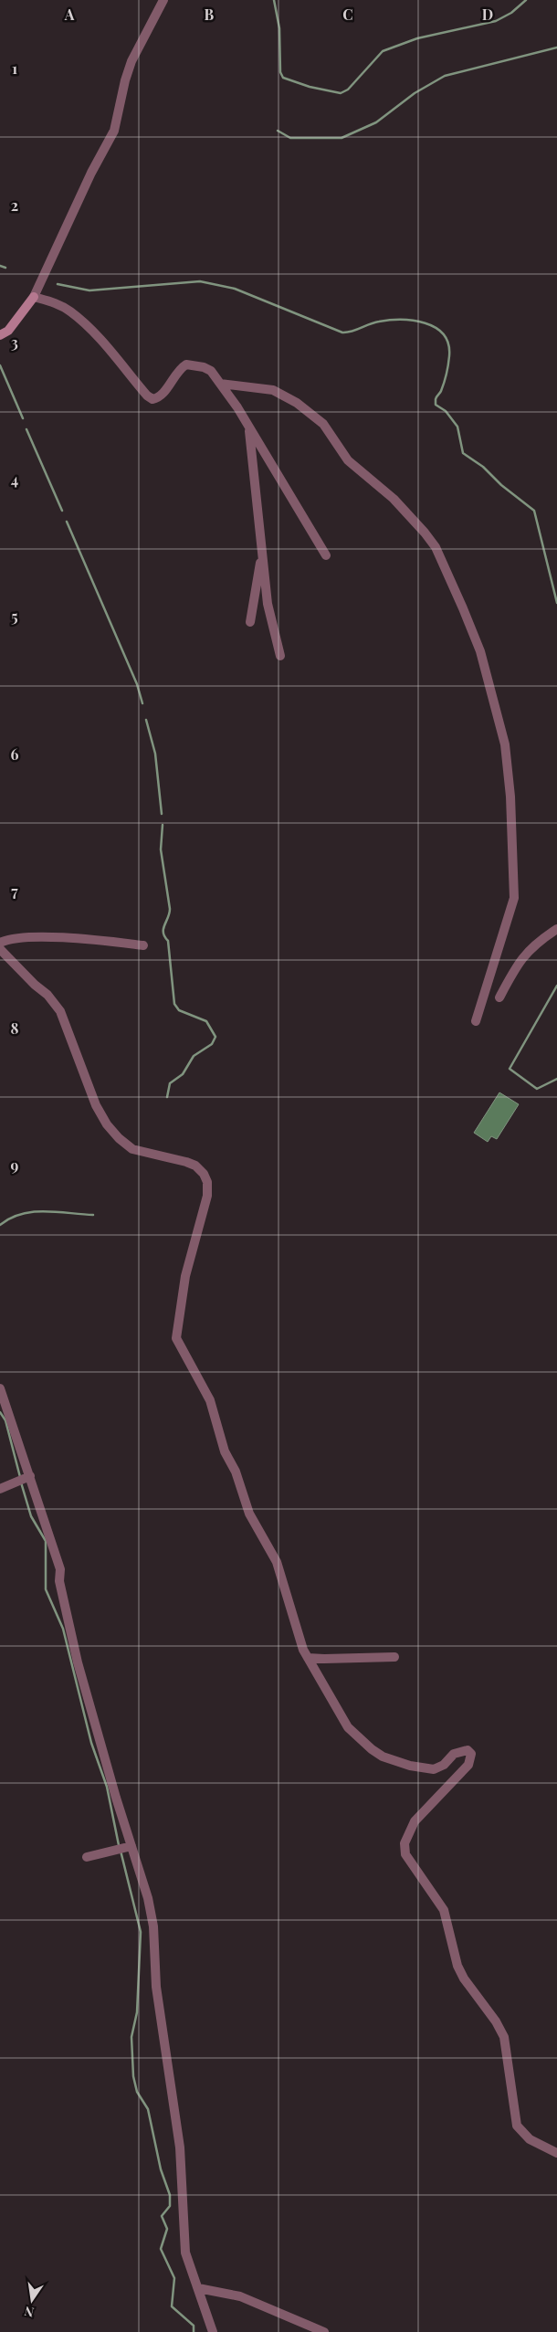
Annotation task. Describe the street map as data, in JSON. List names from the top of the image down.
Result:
{
  "north": "bottom",
  "grid": {
    "columns": [
      "A",
      "B",
      "C",
      "D"
    ],
    "rows": [
      "1",
      "2",
      "3",
      "4",
      "5",
      "6",
      "7",
      "8",
      "9"
    ]
  }
}
